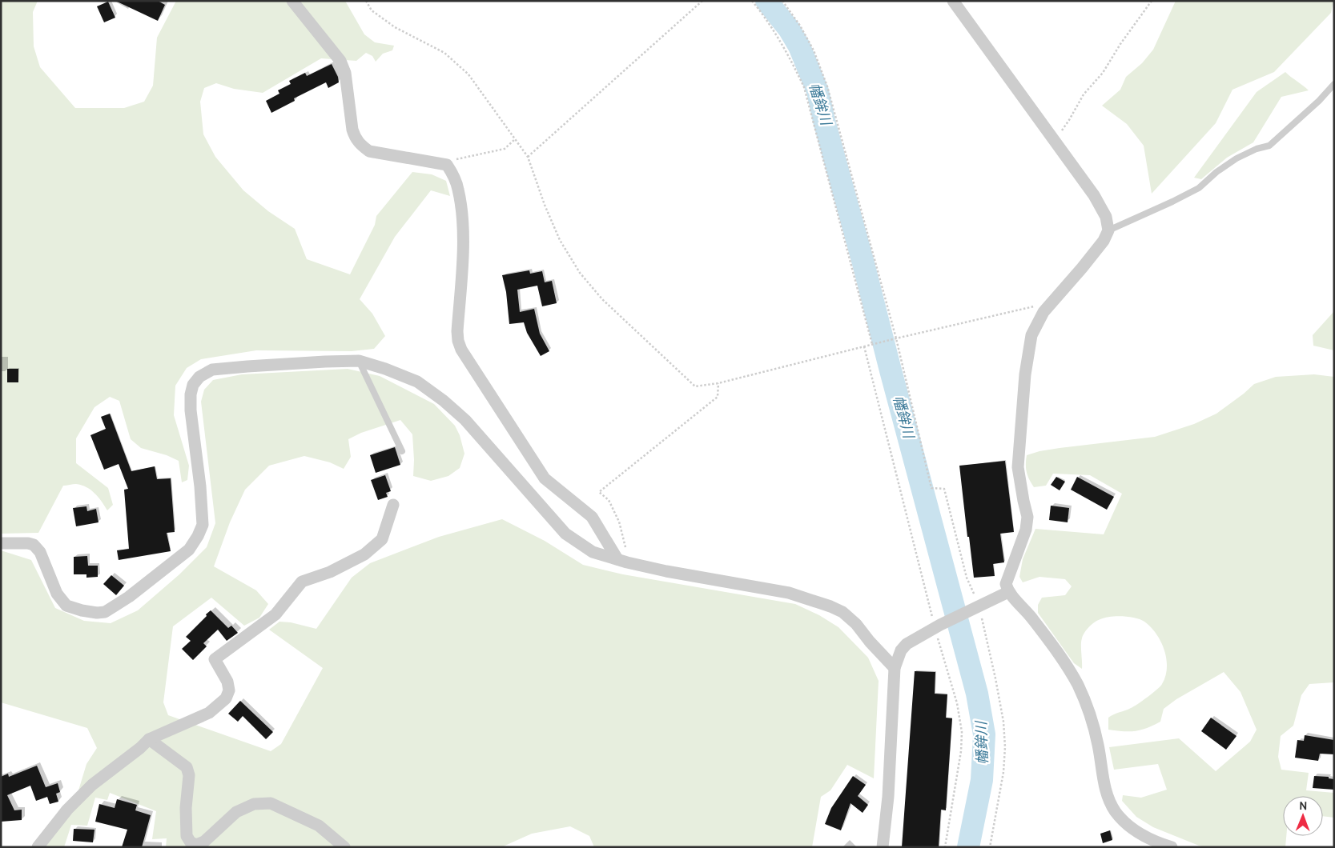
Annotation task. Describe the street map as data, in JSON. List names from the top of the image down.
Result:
{
  "water": ["幡鉾川"],
  "north": "top"
}
